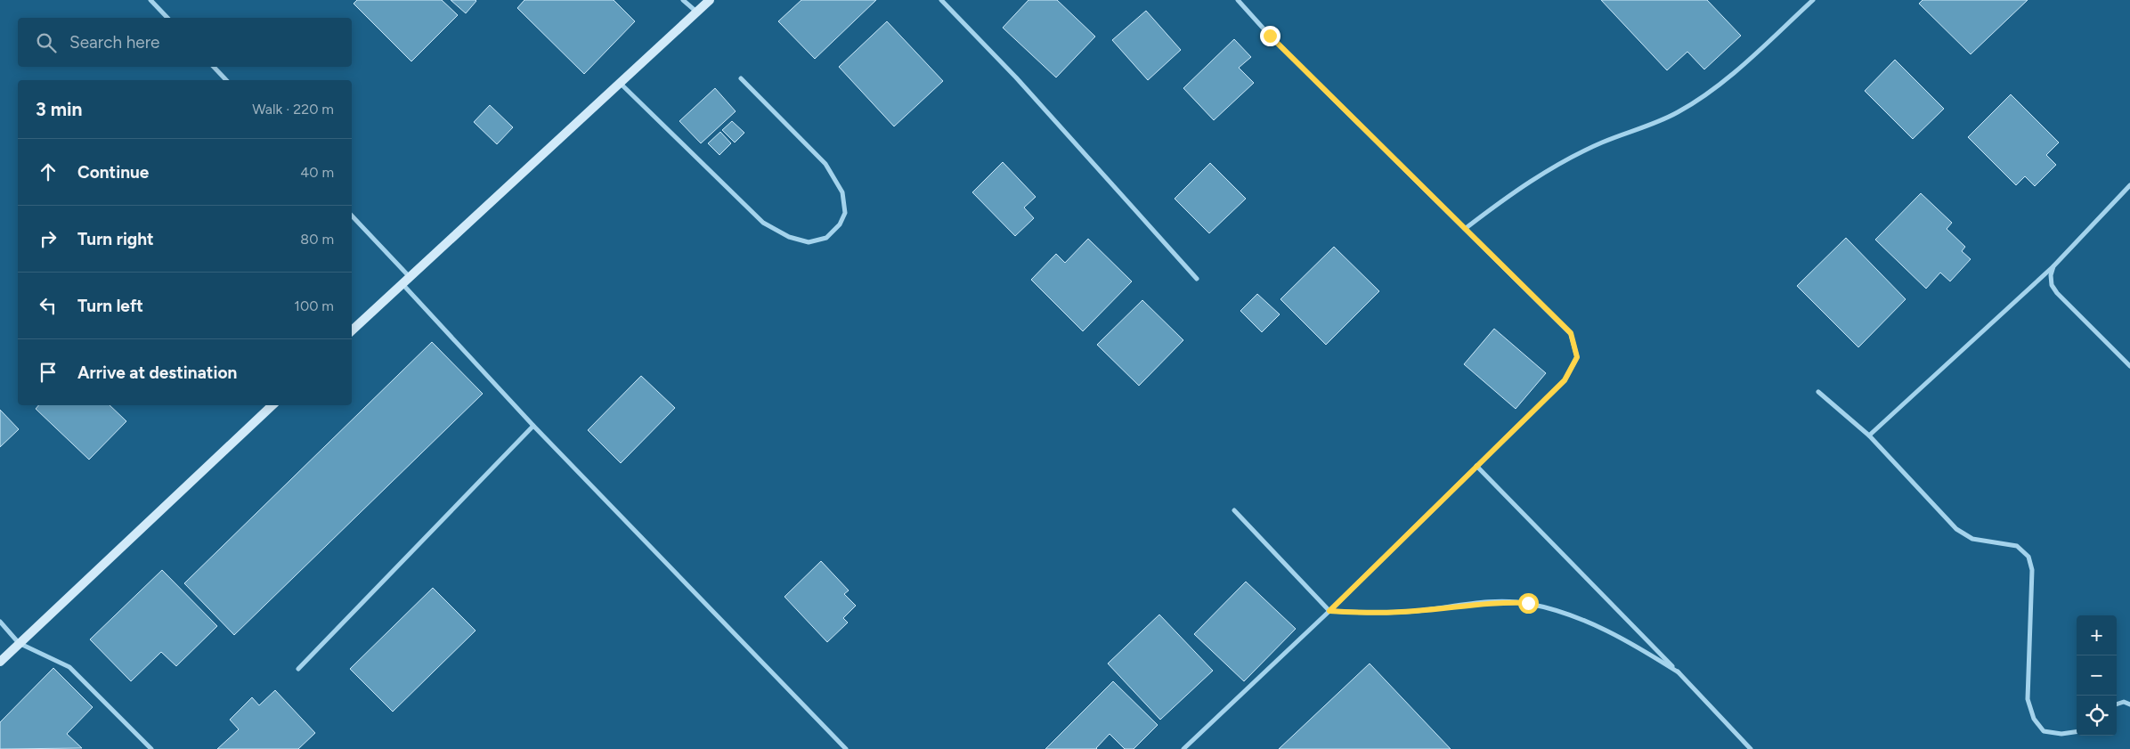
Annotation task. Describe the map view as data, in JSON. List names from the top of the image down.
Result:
{
  "page": {
    "search": "Search here",
    "heading": ["3 min", "Walk · 220 m"],
    "list": [
      ["Continue", "40 m"],
      ["Turn right", "80 m"],
      ["Turn left", "100 m"],
      "Arrive at destination"
    ],
    "map_buttons": ["+", "−"]
  }
}
